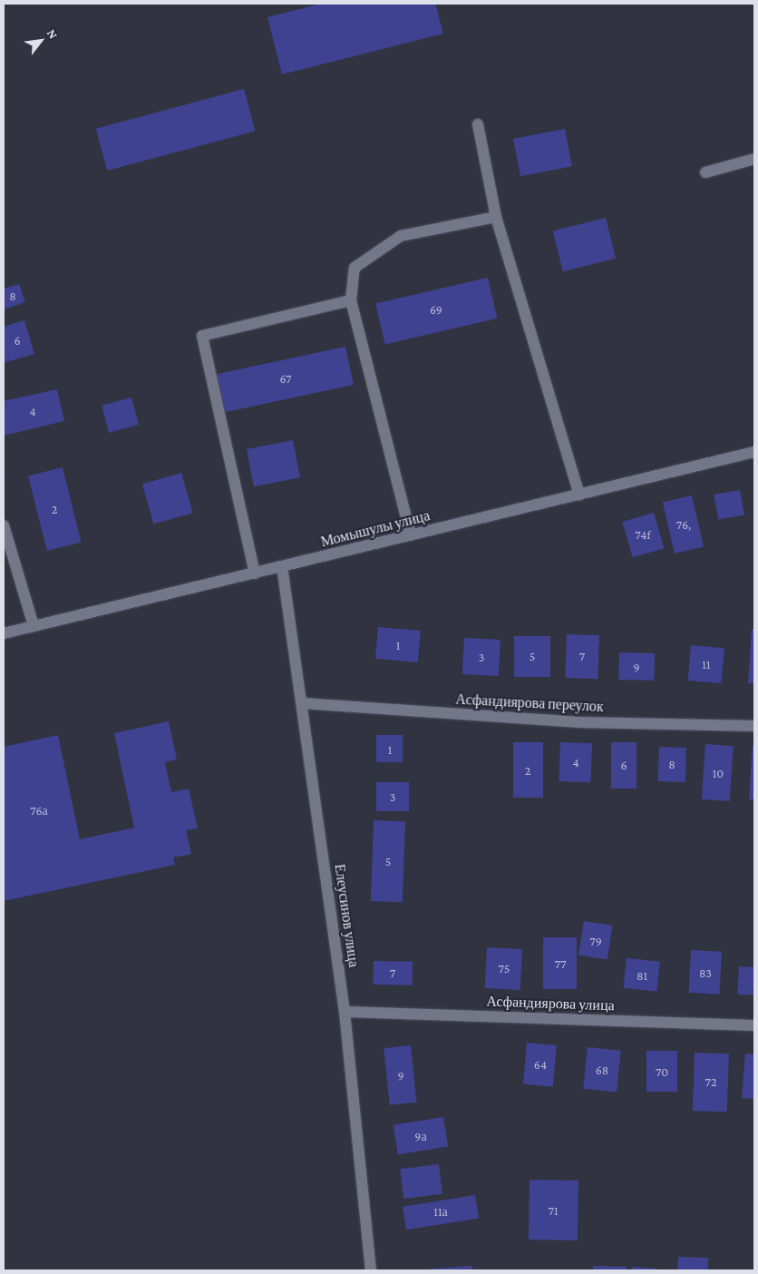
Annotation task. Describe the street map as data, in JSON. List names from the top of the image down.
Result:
{
  "streets": {
    "street": [
      "Момышулы улица",
      "Асфандиярова переулок",
      "Елеусинов улица",
      "Асфандиярова улица"
    ]
  },
  "crossings": [
    ["Момышулы улица", "Елеусинов улица"],
    ["Асфандиярова переулок", "Елеусинов улица"],
    ["Елеусинов улица", "Асфандиярова улица"]
  ],
  "house_numbers": [
    "8",
    "69",
    "6",
    "67",
    "4",
    "2",
    "76,",
    "74f",
    "1",
    "5",
    "7",
    "3",
    "11",
    "9",
    "1",
    "4",
    "8",
    "6",
    "2",
    "10",
    "3",
    "76а",
    "5",
    "79",
    "77",
    "75",
    "7",
    "83",
    "81",
    "64",
    "68",
    "70",
    "9",
    "72",
    "9а",
    "71",
    "11а"
  ],
  "north": "top right"
}
